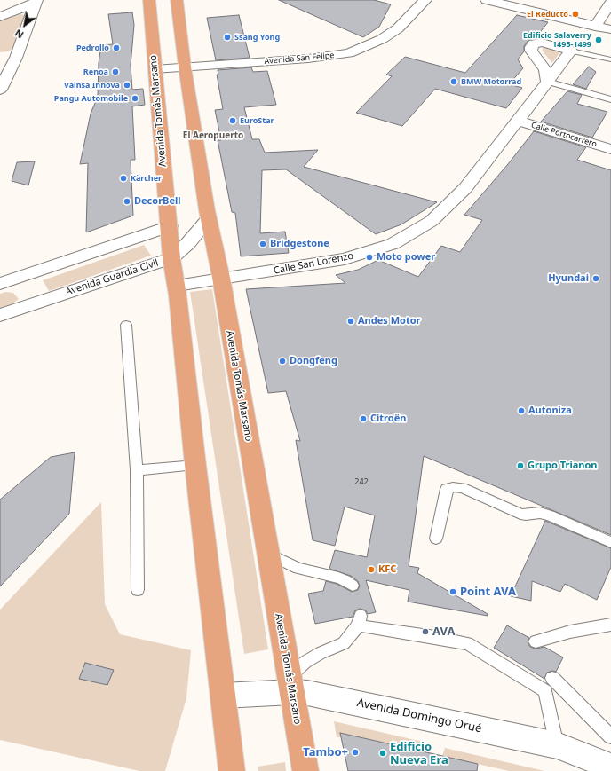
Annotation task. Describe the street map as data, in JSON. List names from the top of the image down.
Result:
{
  "streets": {
    "main road": ["Avenida Tomás Marsano"],
    "street": [
      "Avenida San Felipe",
      "Calle Portocarrero",
      "Calle San Lorenzo",
      "Avenida Guardia Civil",
      "Avenida Domingo Orué"
    ]
  },
  "crossings": [
    ["Avenida San Felipe", "Avenida Tomás Marsano"],
    ["Avenida Tomás Marsano", "Calle San Lorenzo"],
    ["Avenida Tomás Marsano", "Avenida Guardia Civil"],
    ["Avenida Tomás Marsano", "Avenida Domingo Orué"],
    ["Calle Portocarrero", "Calle San Lorenzo"]
  ],
  "districts": ["El Aeropuerto"],
  "places": [
    "El Reducto",
    "Ssang Yong",
    "Edificio Salaverry 1495-1499",
    "Pedrollo",
    "Renoa",
    "BMW Motorrad",
    "Vainsa Innova",
    "Pangu Automobile",
    "EuroStar",
    "Kärcher",
    "DecorBell",
    "Bridgestone",
    "Moto power",
    "Hyundai",
    "Andes Motor",
    "Dongfeng",
    "Autoniza",
    "Citroën",
    "Grupo Trianon",
    "KFC",
    "Point AVA",
    "AVA",
    "Tambo+",
    "Edificio Nueva Era"
  ],
  "house_numbers": ["242"],
  "north": "bottom left"
}
